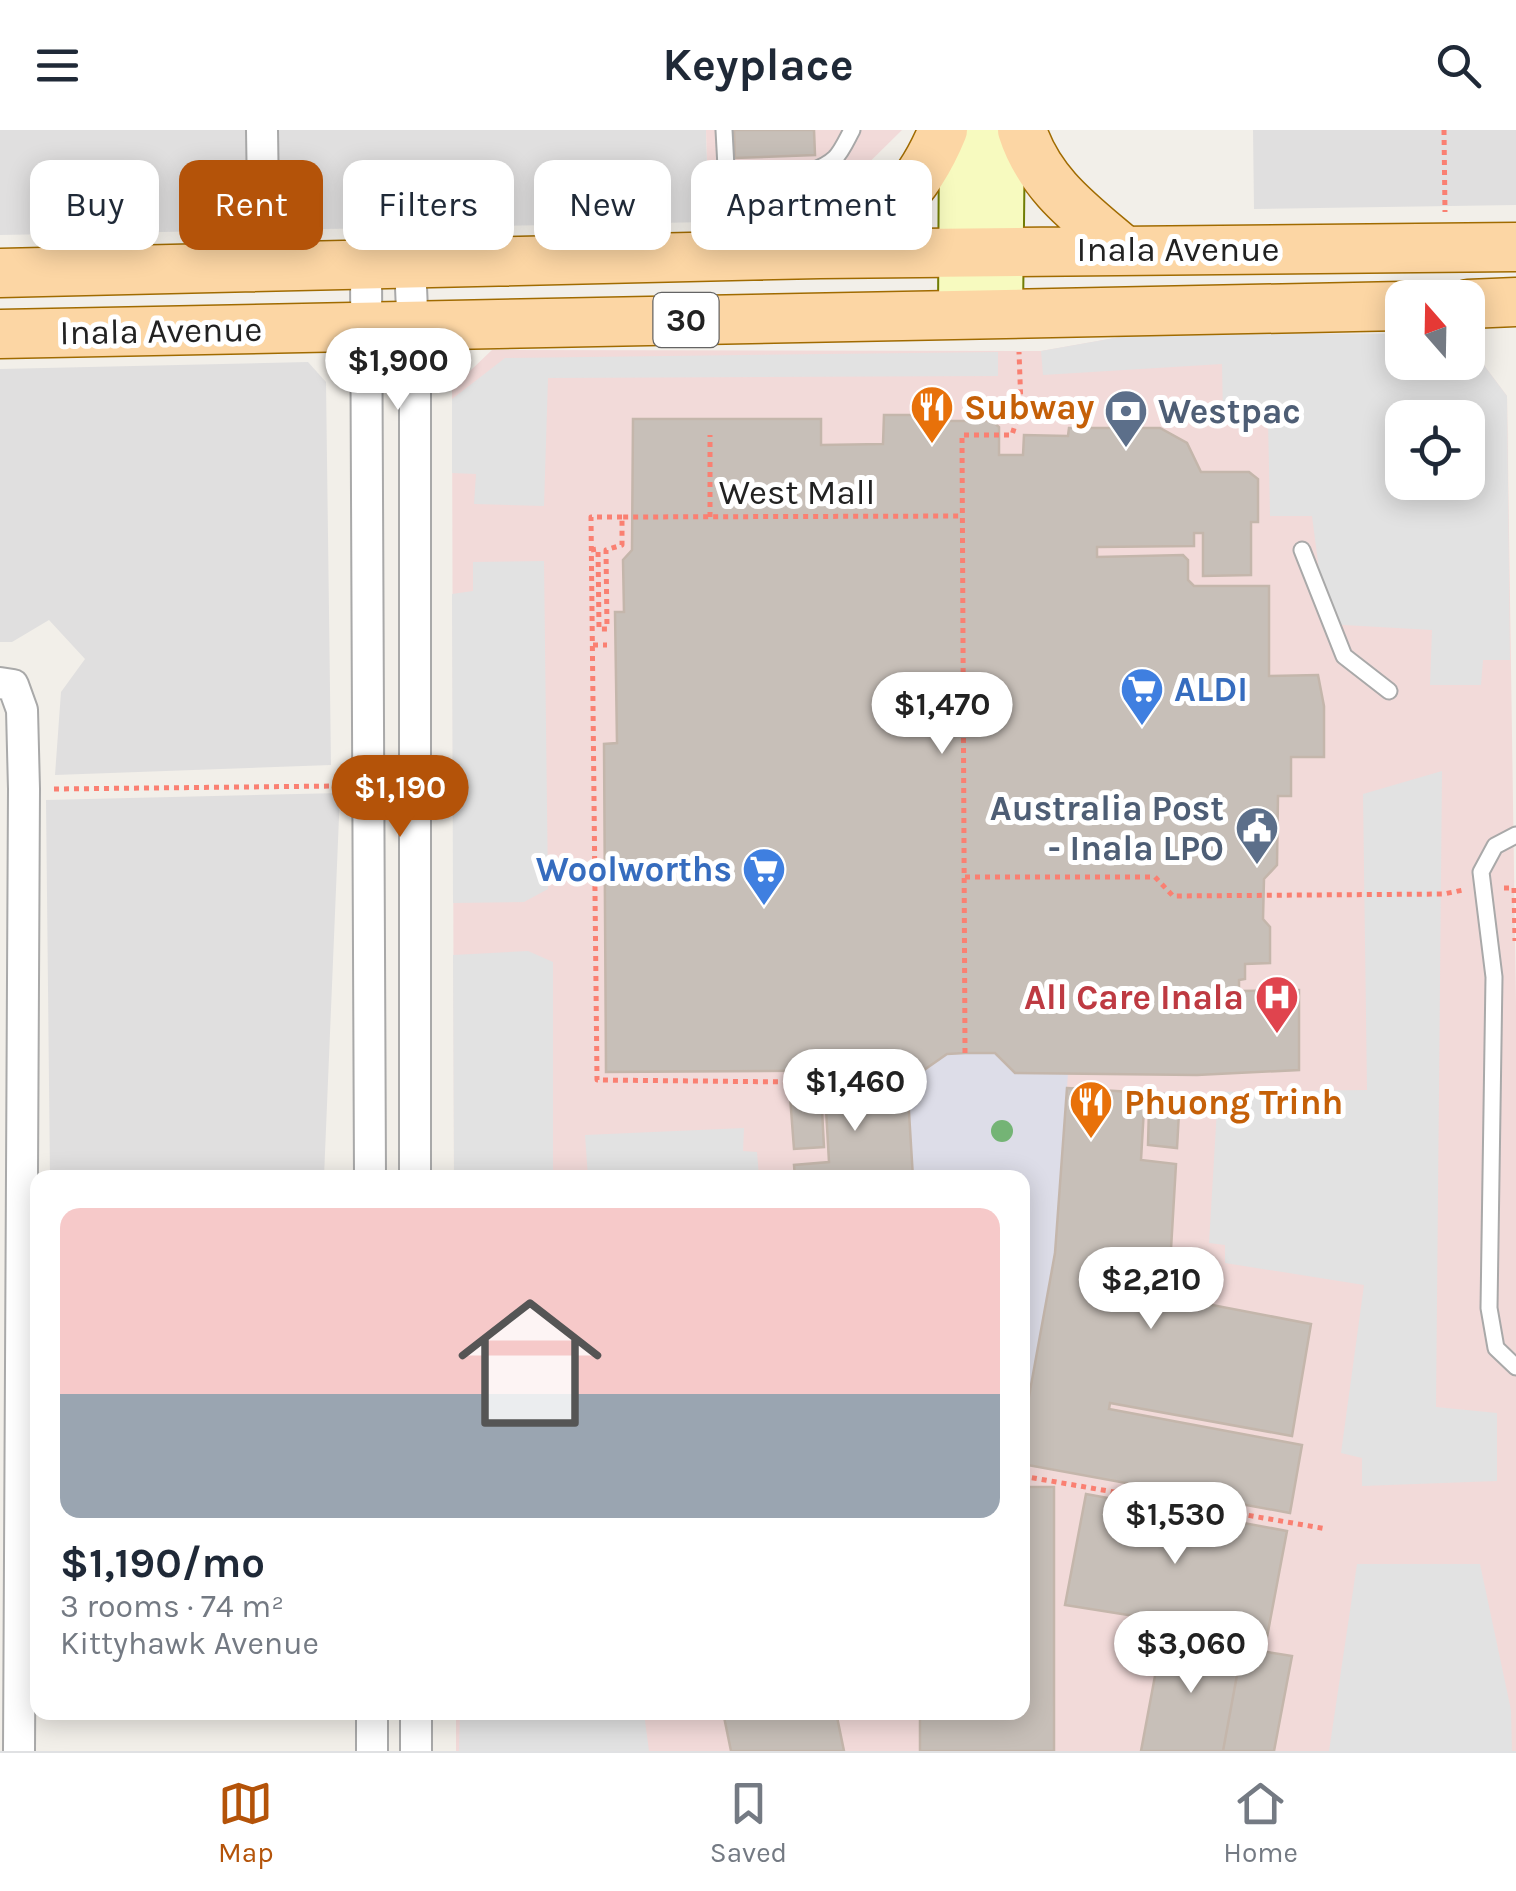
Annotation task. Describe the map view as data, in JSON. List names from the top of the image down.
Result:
{
  "streets": {
    "main road": ["Inala Avenue", "30"],
    "path": ["West Mall"]
  },
  "places": {
    "restaurant": ["Subway", "Phuong Trinh"],
    "bank": ["Westpac"],
    "supermarket": ["ALDI", "Woolworths"],
    "public building": ["Australia Post - Inala LPO"],
    "hospital": ["All Care Inala"]
  },
  "north": "top",
  "page": {
    "header": "Keyplace",
    "chip": [
      "Buy",
      "Rent",
      "Filters",
      "New",
      "Apartment"
    ],
    "price": [
      "$1,900",
      "$1,470",
      "$1,190",
      "$1,460",
      "$2,210",
      "$1,530",
      "$3,060"
    ],
    "list": [
      {
        "name": "$1,190/mo",
        "note": "3 rooms · 74 m² · Kittyhawk Avenue"
      }
    ],
    "tabs": ["Map", "Saved", "Home"]
  }
}
